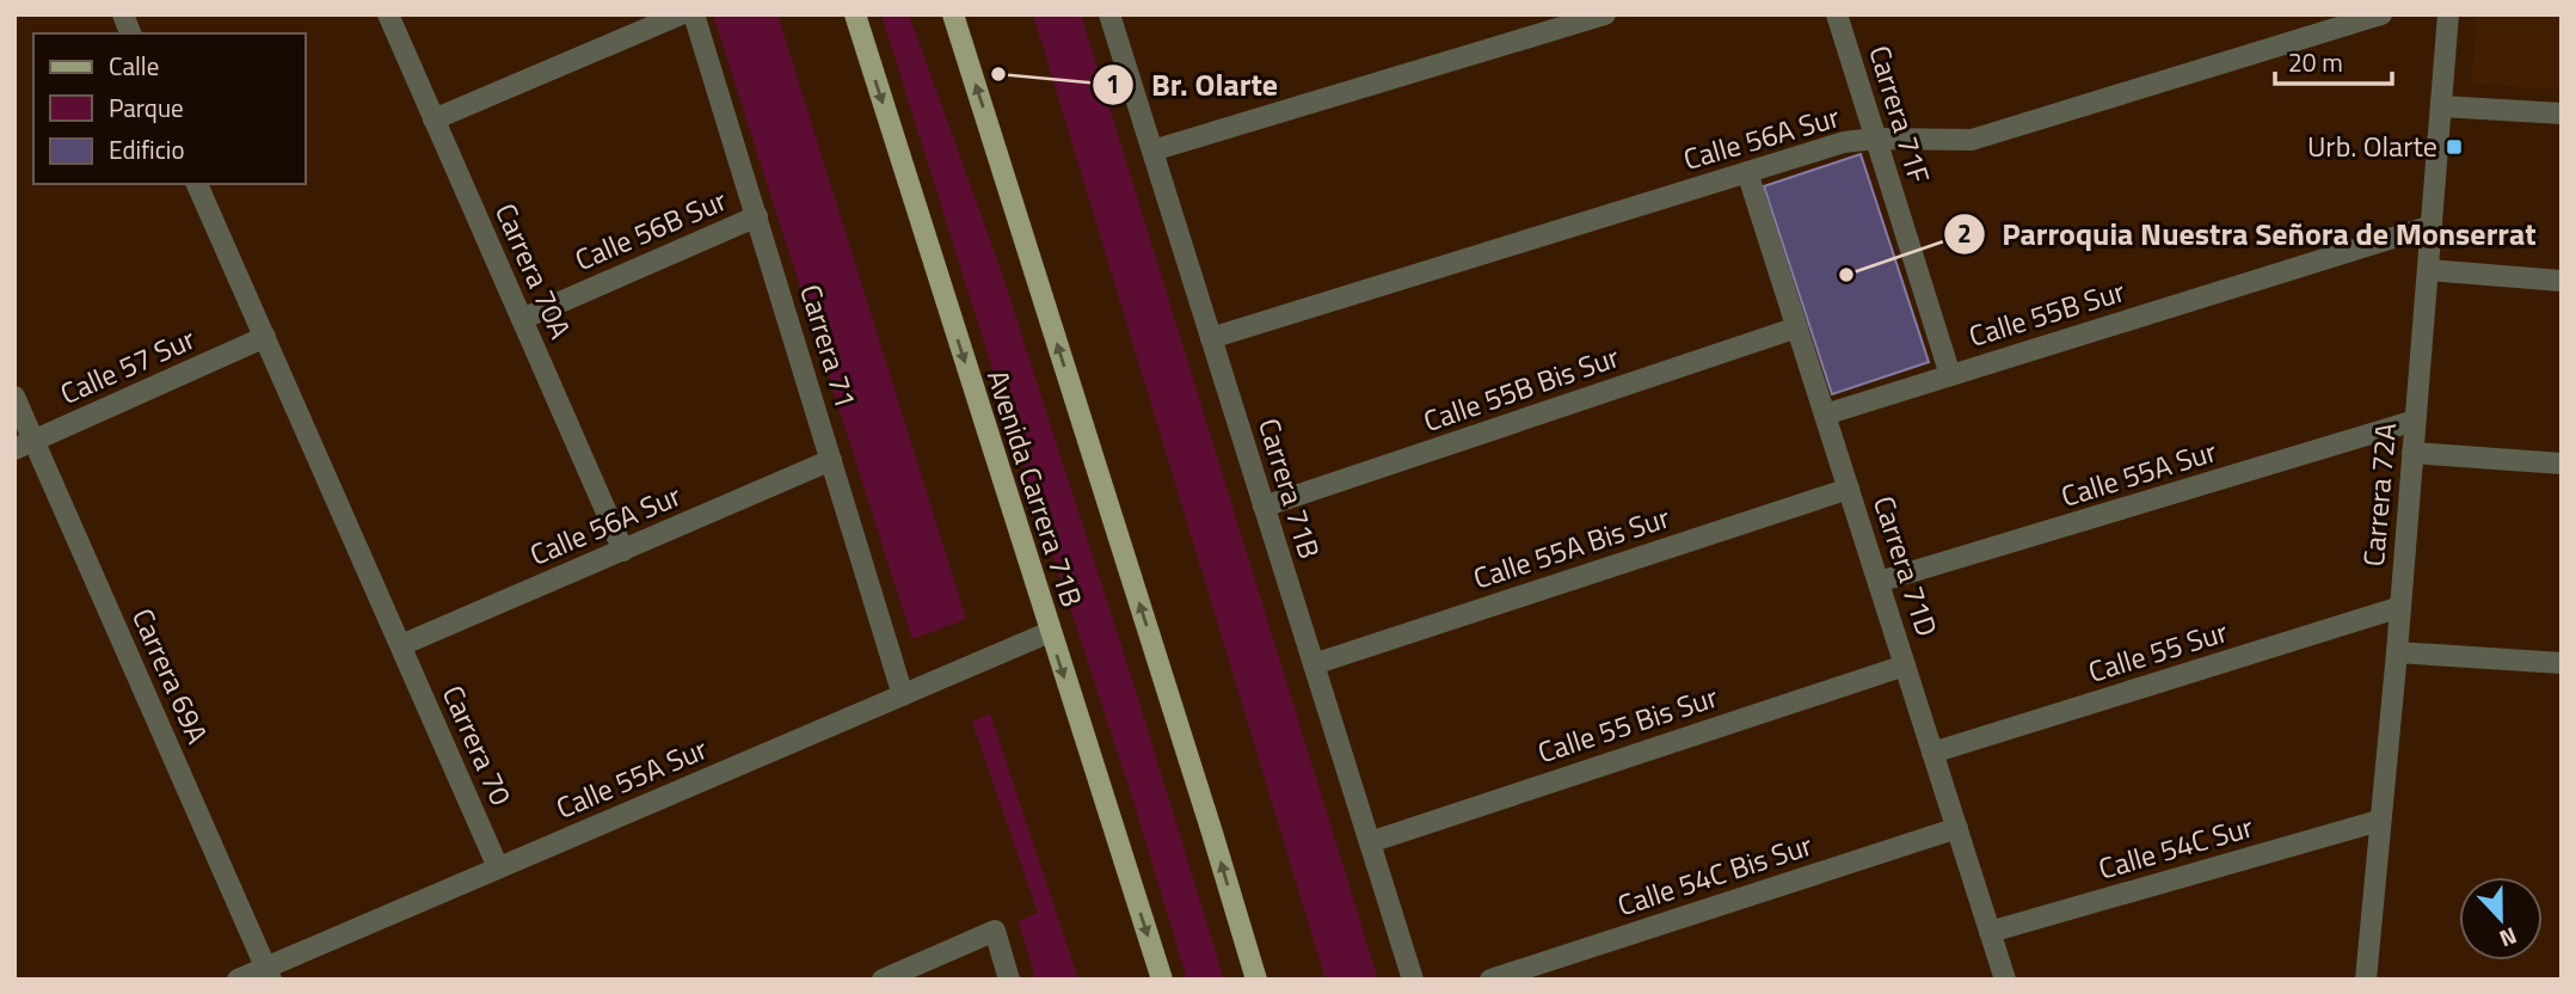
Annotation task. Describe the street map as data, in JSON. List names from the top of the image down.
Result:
{
  "streets": {
    "main road": ["Avenida Carrera 71B"],
    "street": [
      "Carrera 71F",
      "Calle 56A Sur",
      "Calle 56B Sur",
      "Carrera 70A",
      "Calle 55B Sur",
      "Carrera 71",
      "Calle 57 Sur",
      "Calle 55B Bis Sur",
      "Calle 55A Sur",
      "Carrera 71B",
      "Carrera 72A",
      "Calle 55A Bis Sur",
      "Carrera 71D",
      "Calle 55 Sur",
      "Carrera 69A",
      "Calle 55 Bis Sur",
      "Carrera 70",
      "Calle 54C Sur",
      "Calle 54C Bis Sur"
    ]
  },
  "crossings": [
    ["Carrera 71F", "Calle 56A Sur"],
    ["Carrera 71F", "Calle 55B Sur"],
    ["Calle 56A Sur", "Carrera 70A"],
    ["Calle 56A Sur", "Carrera 71"],
    ["Calle 56A Sur", "Carrera 71B"],
    ["Calle 56A Sur", "Carrera 71D"],
    ["Calle 56A Sur", "Carrera 70"],
    ["Calle 56B Sur", "Carrera 70A"],
    ["Calle 56B Sur", "Carrera 71"],
    ["Calle 55B Sur", "Carrera 72A"],
    ["Calle 55B Sur", "Carrera 71D"],
    ["Carrera 71", "Calle 55A Sur"],
    ["Calle 57 Sur", "Carrera 69A"],
    ["Calle 55B Bis Sur", "Carrera 71B"],
    ["Calle 55B Bis Sur", "Carrera 71D"],
    ["Calle 55A Sur", "Avenida Carrera 71B"],
    ["Calle 55A Sur", "Carrera 72A"],
    ["Calle 55A Sur", "Carrera 71D"],
    ["Calle 55A Sur", "Carrera 69A"],
    ["Calle 55A Sur", "Carrera 70"],
    ["Carrera 71B", "Calle 55A Bis Sur"],
    ["Carrera 71B", "Calle 55 Bis Sur"],
    ["Carrera 72A", "Calle 55 Sur"],
    ["Carrera 72A", "Calle 54C Sur"],
    ["Calle 55A Bis Sur", "Carrera 71D"],
    ["Carrera 71D", "Calle 55 Sur"],
    ["Carrera 71D", "Calle 55 Bis Sur"],
    ["Carrera 71D", "Calle 54C Sur"],
    ["Carrera 71D", "Calle 54C Bis Sur"]
  ],
  "places": {
    "other": ["Br. Olarte", "Parroquia Nuestra Señora de Monserrat"],
    "transit": ["Urb. Olarte"]
  },
  "legend": ["Calle", "Parque", "Edificio"],
  "scale_bar": "20 m",
  "north": "bottom"
}
